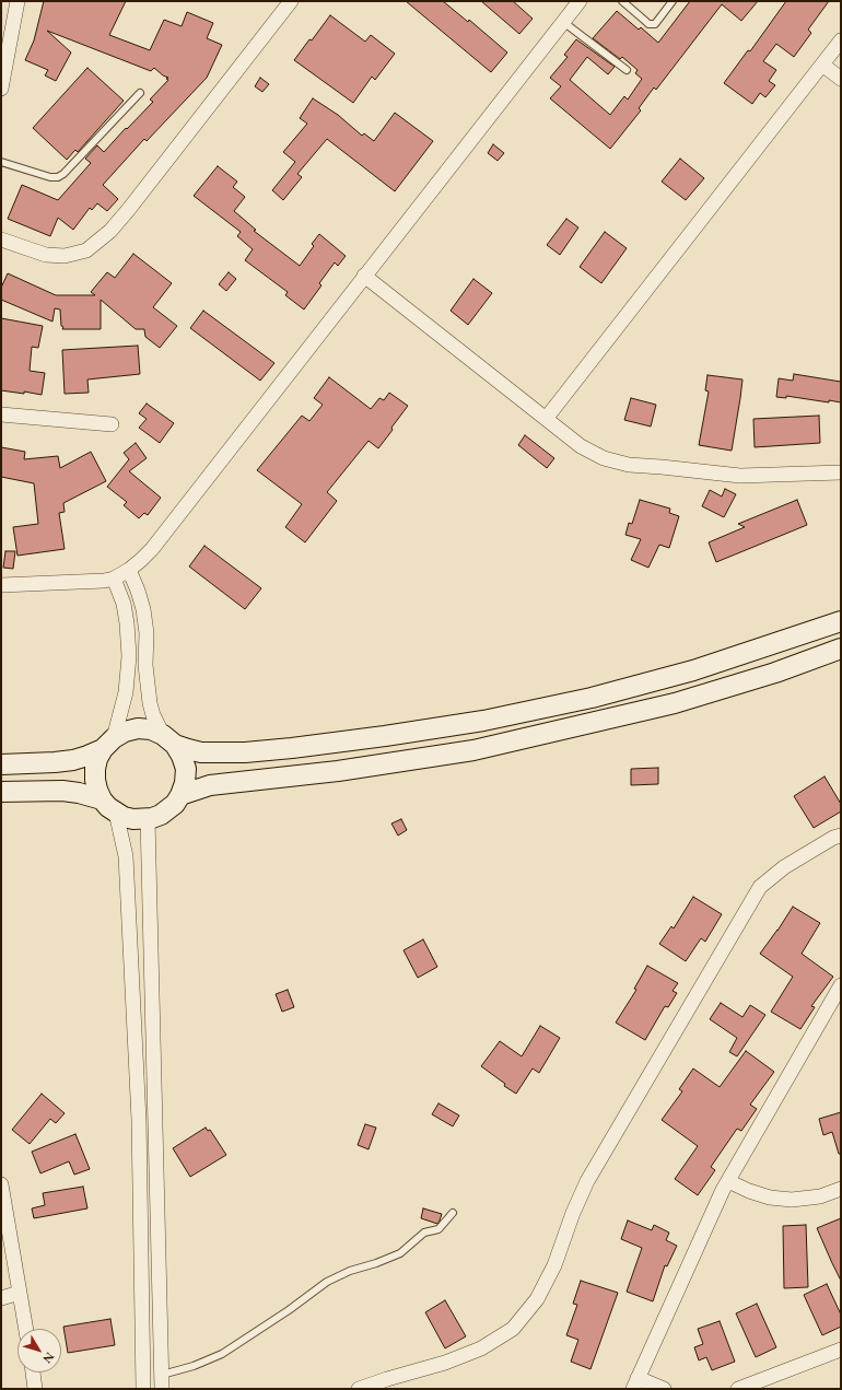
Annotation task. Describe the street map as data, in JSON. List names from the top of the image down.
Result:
{
  "north": "bottom right"
}
